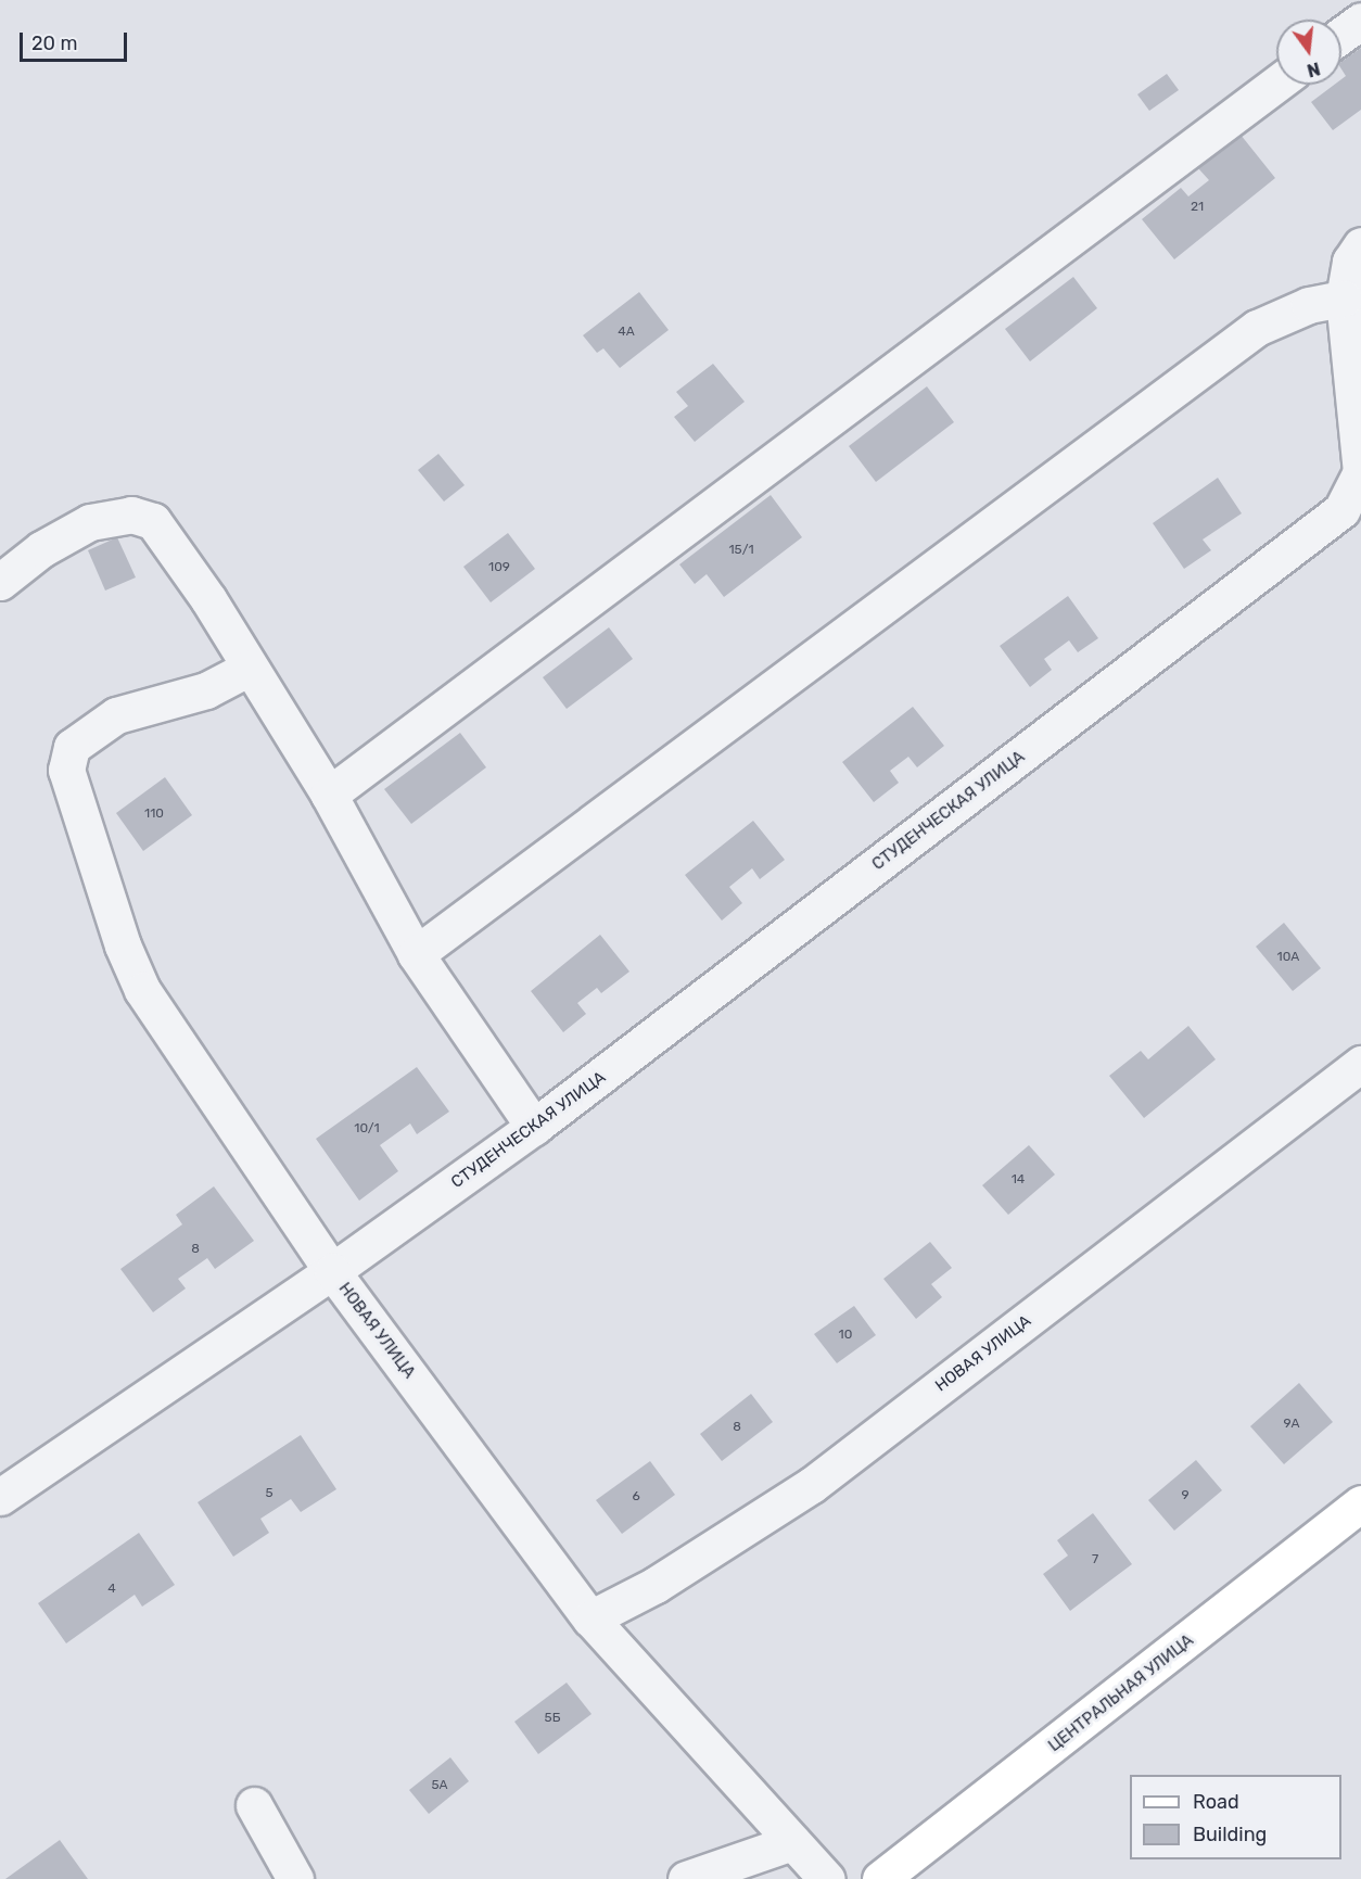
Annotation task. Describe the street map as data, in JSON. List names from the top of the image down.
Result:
{
  "streets": {
    "main road": ["ЦЕНТРАЛЬНАЯ УЛИЦА"],
    "street": ["СТУДЕНЧЕСКАЯ УЛИЦА", "НОВАЯ УЛИЦА"]
  },
  "crossings": [
    ["СТУДЕНЧЕСКАЯ УЛИЦА", "НОВАЯ УЛИЦА"]
  ],
  "house_numbers": [
    "21",
    "4А",
    "15/1",
    "109",
    "110",
    "10А",
    "10/1",
    "14",
    "8",
    "10",
    "9А",
    "8",
    "5",
    "9",
    "6",
    "7",
    "4",
    "5Б",
    "5А"
  ],
  "legend": ["Road", "Building"],
  "scale_bar": "20 m",
  "north": "bottom"
}
